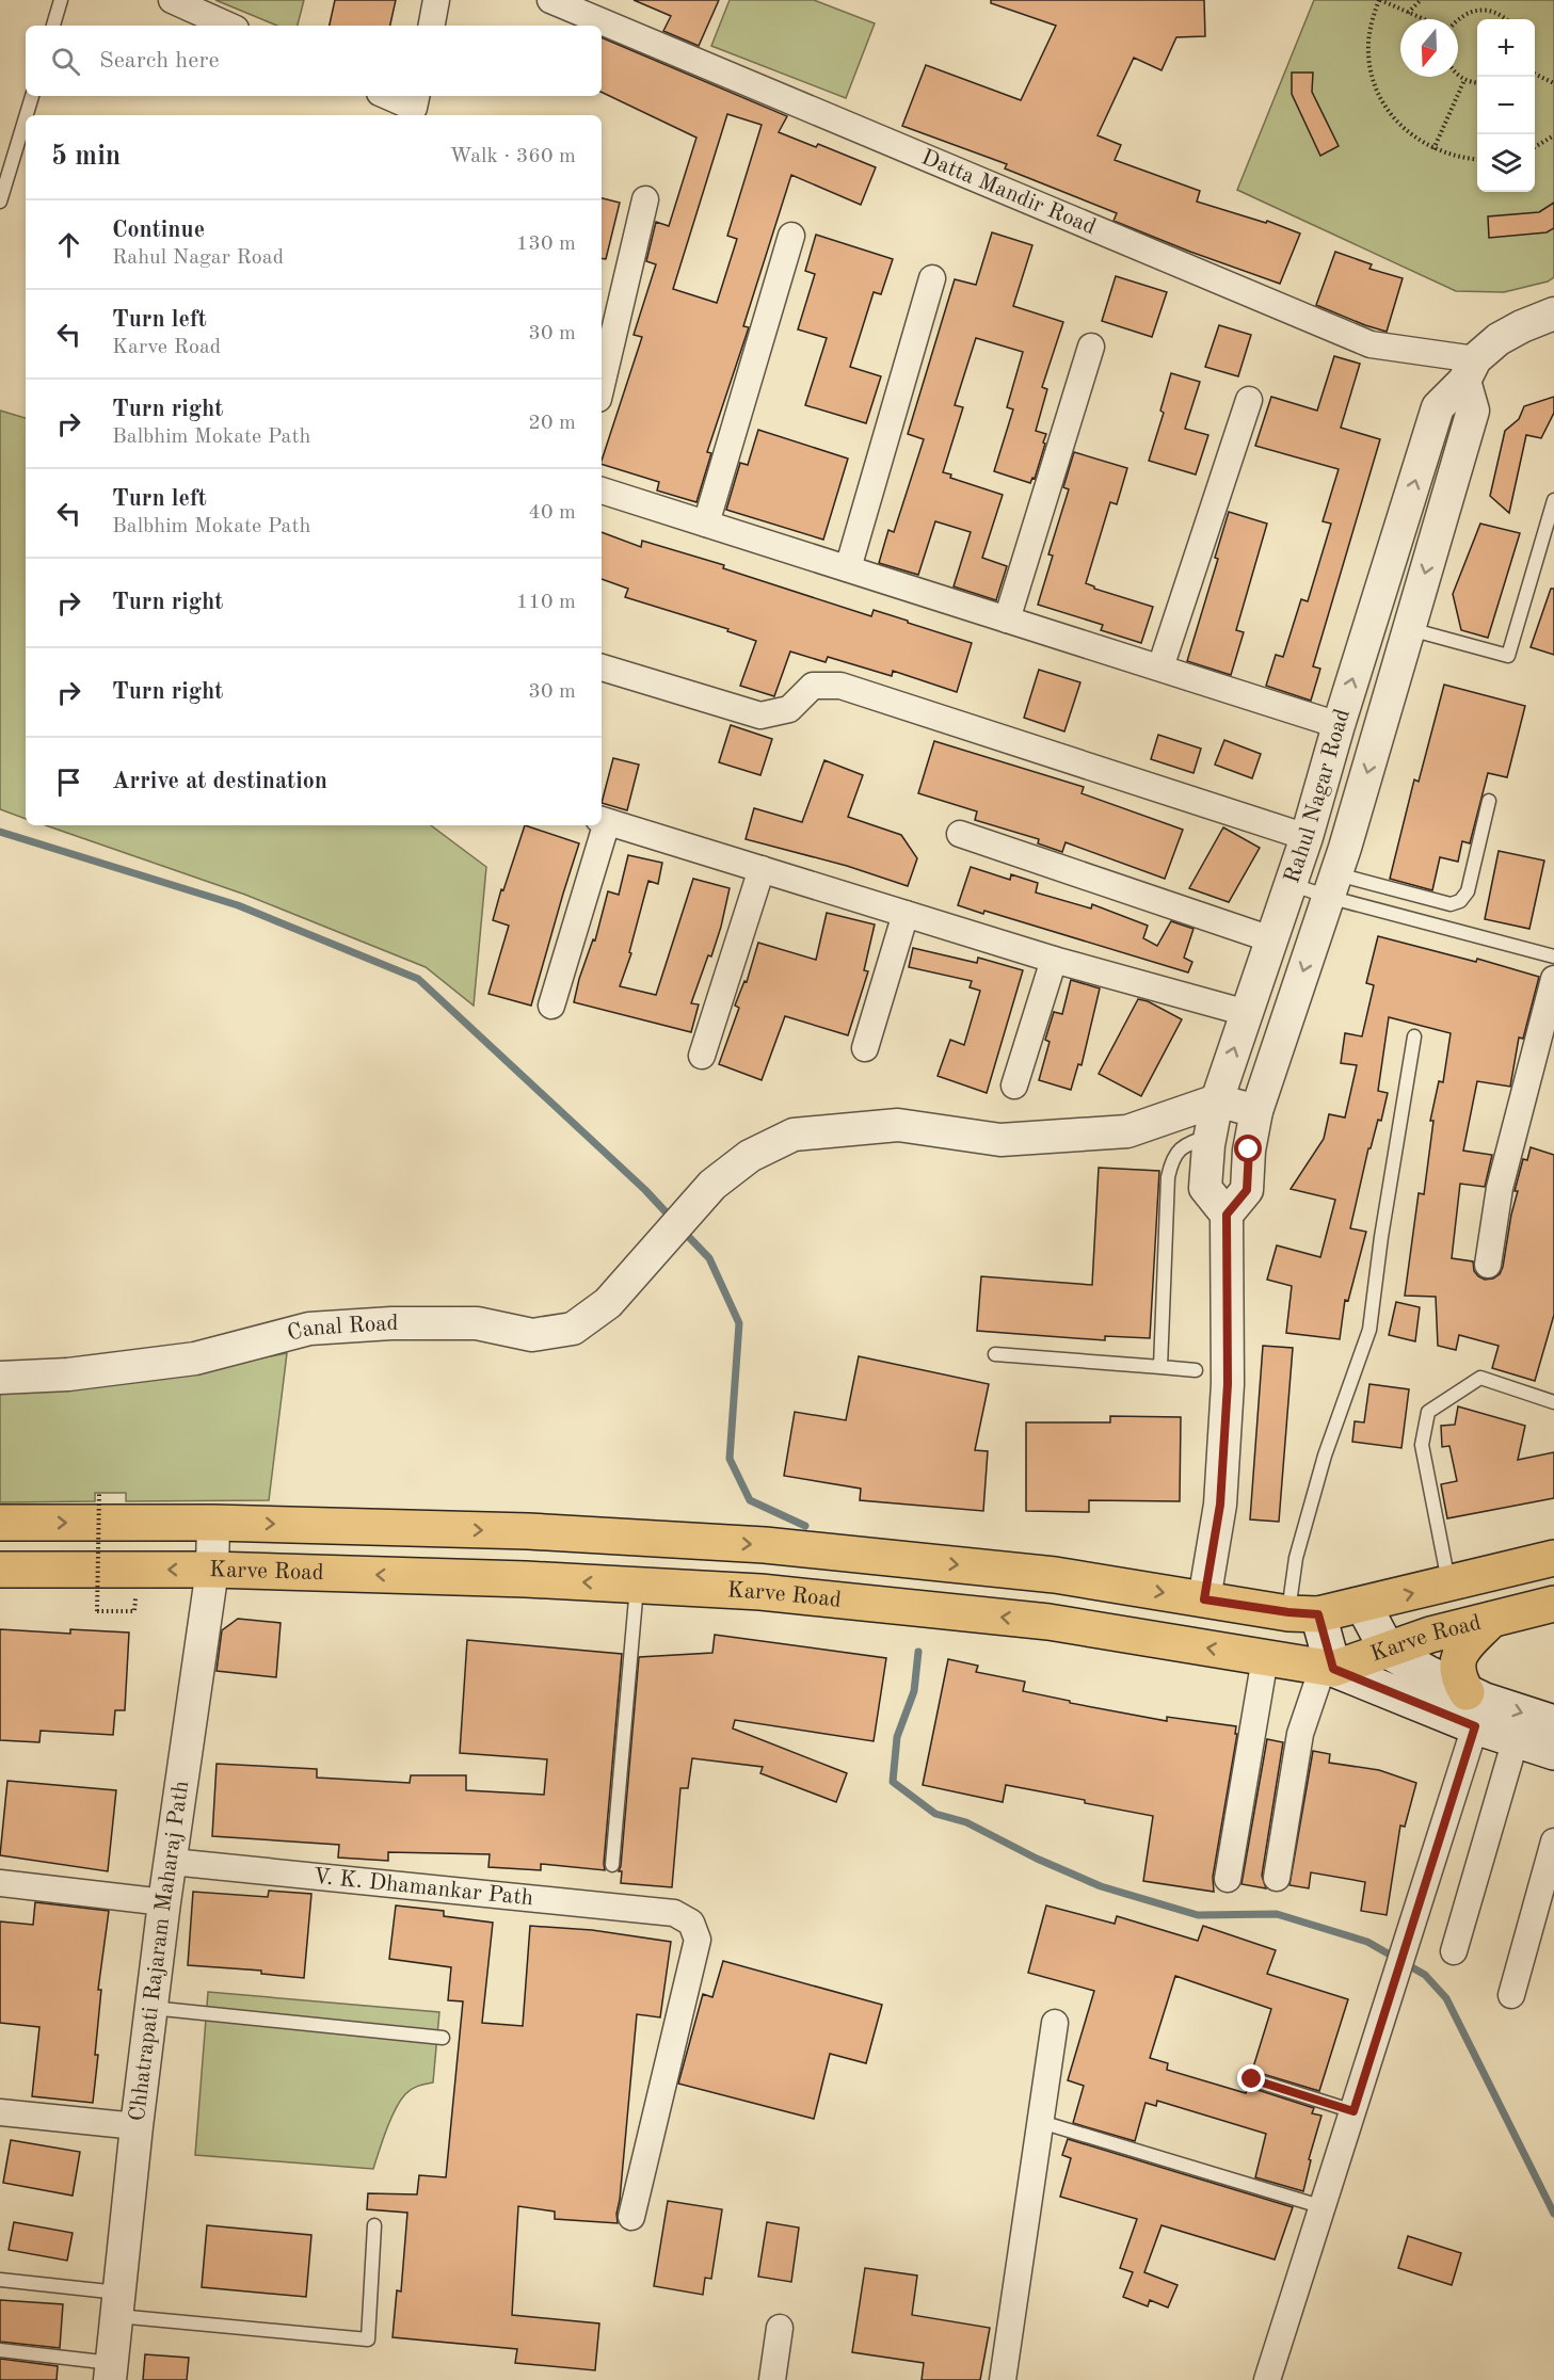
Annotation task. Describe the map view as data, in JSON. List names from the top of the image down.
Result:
{
  "streets": {
    "main road": ["Karve Road"],
    "street": [
      "Datta Mandir Road",
      "Rahul Nagar Road",
      "Canal Road",
      "V. K. Dhamankar Path",
      "Chhatrapati Rajaram Maharaj Path"
    ]
  },
  "crossings": [
    ["Datta Mandir Road", "Rahul Nagar Road"],
    ["Rahul Nagar Road", "Canal Road"],
    ["Karve Road", "Chhatrapati Rajaram Maharaj Path"],
    ["V. K. Dhamankar Path", "Chhatrapati Rajaram Maharaj Path"]
  ],
  "north": "bottom",
  "page": {
    "map_buttons": ["+", "−"],
    "search": "Search here",
    "heading": ["5 min", "Walk · 360 m"],
    "list": [
      ["Continue", "Rahul Nagar Road", "130 m"],
      ["Turn left", "Karve Road", "30 m"],
      ["Turn right", "Balbhim Mokate Path", "20 m"],
      ["Turn left", "Balbhim Mokate Path", "40 m"],
      ["Turn right", "110 m"],
      ["Turn right", "30 m"],
      "Arrive at destination"
    ]
  }
}
